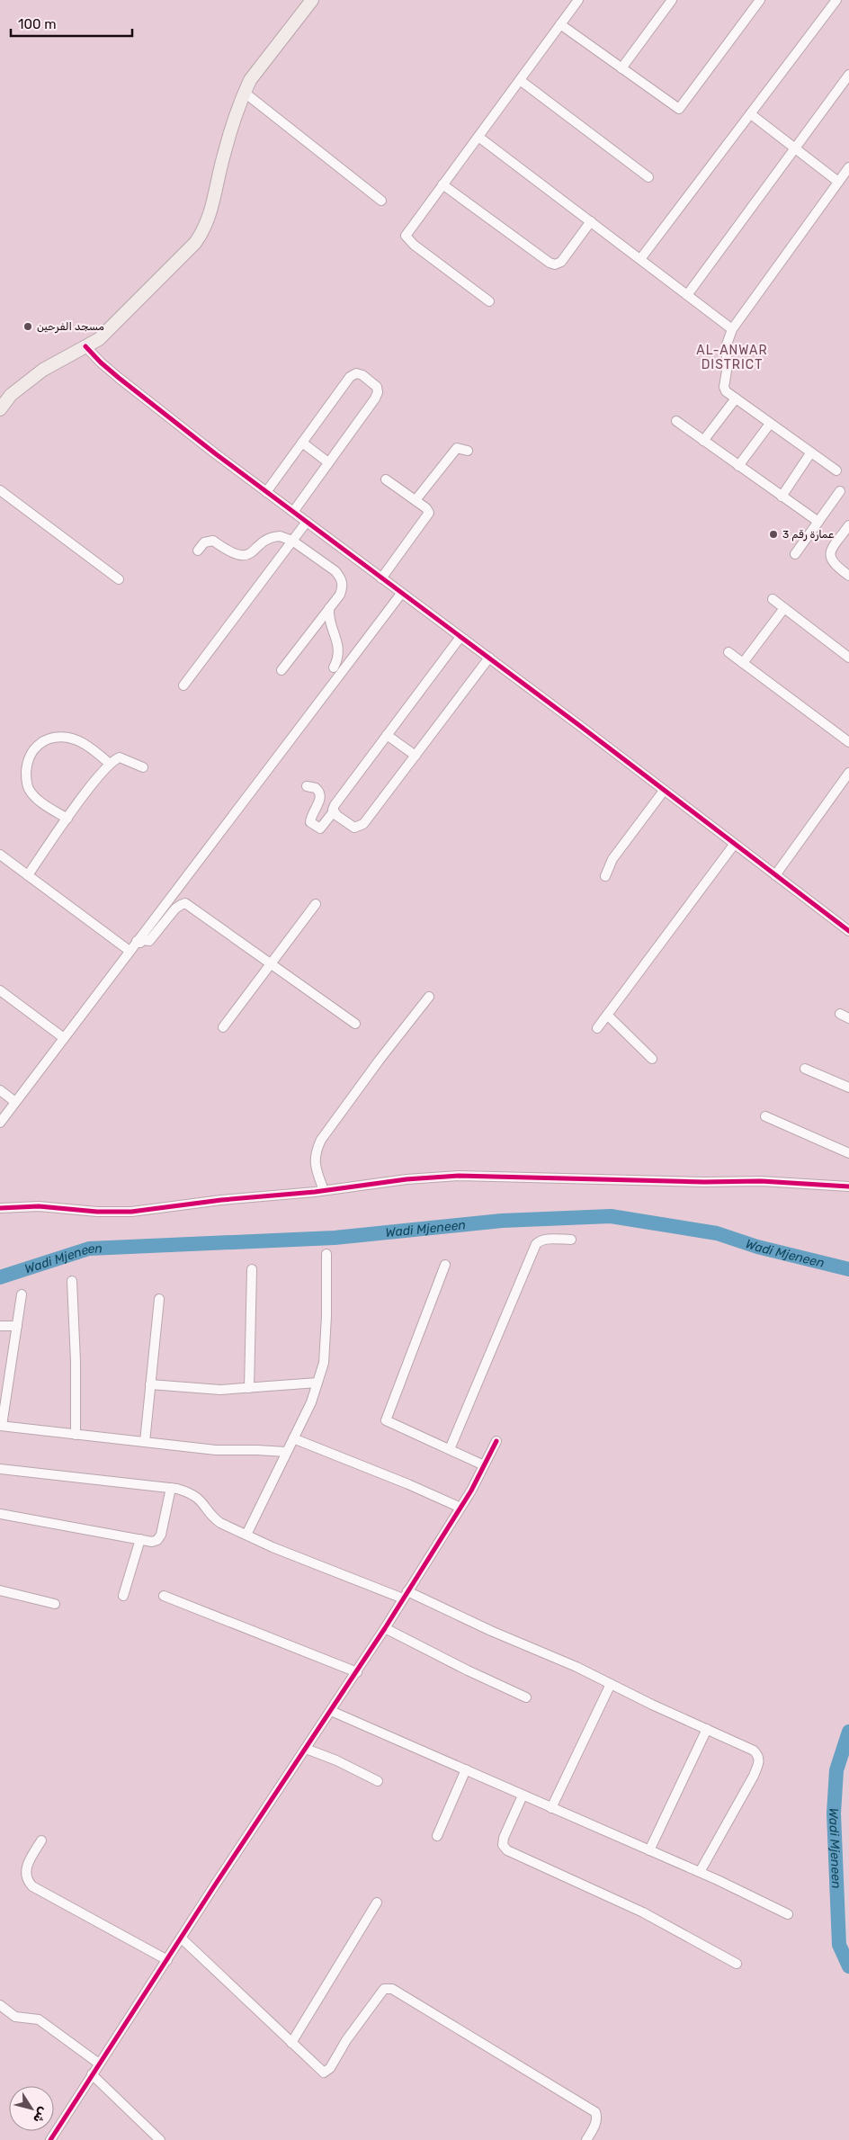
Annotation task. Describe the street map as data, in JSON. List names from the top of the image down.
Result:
{
  "districts": ["AL-ANWAR DISTRICT"],
  "water": ["Wadi Mjeneen"],
  "places": ["مسجد الفرحين", "عمارة رقم 3"],
  "scale_bar": "100 m",
  "north": "bottom right"
}
